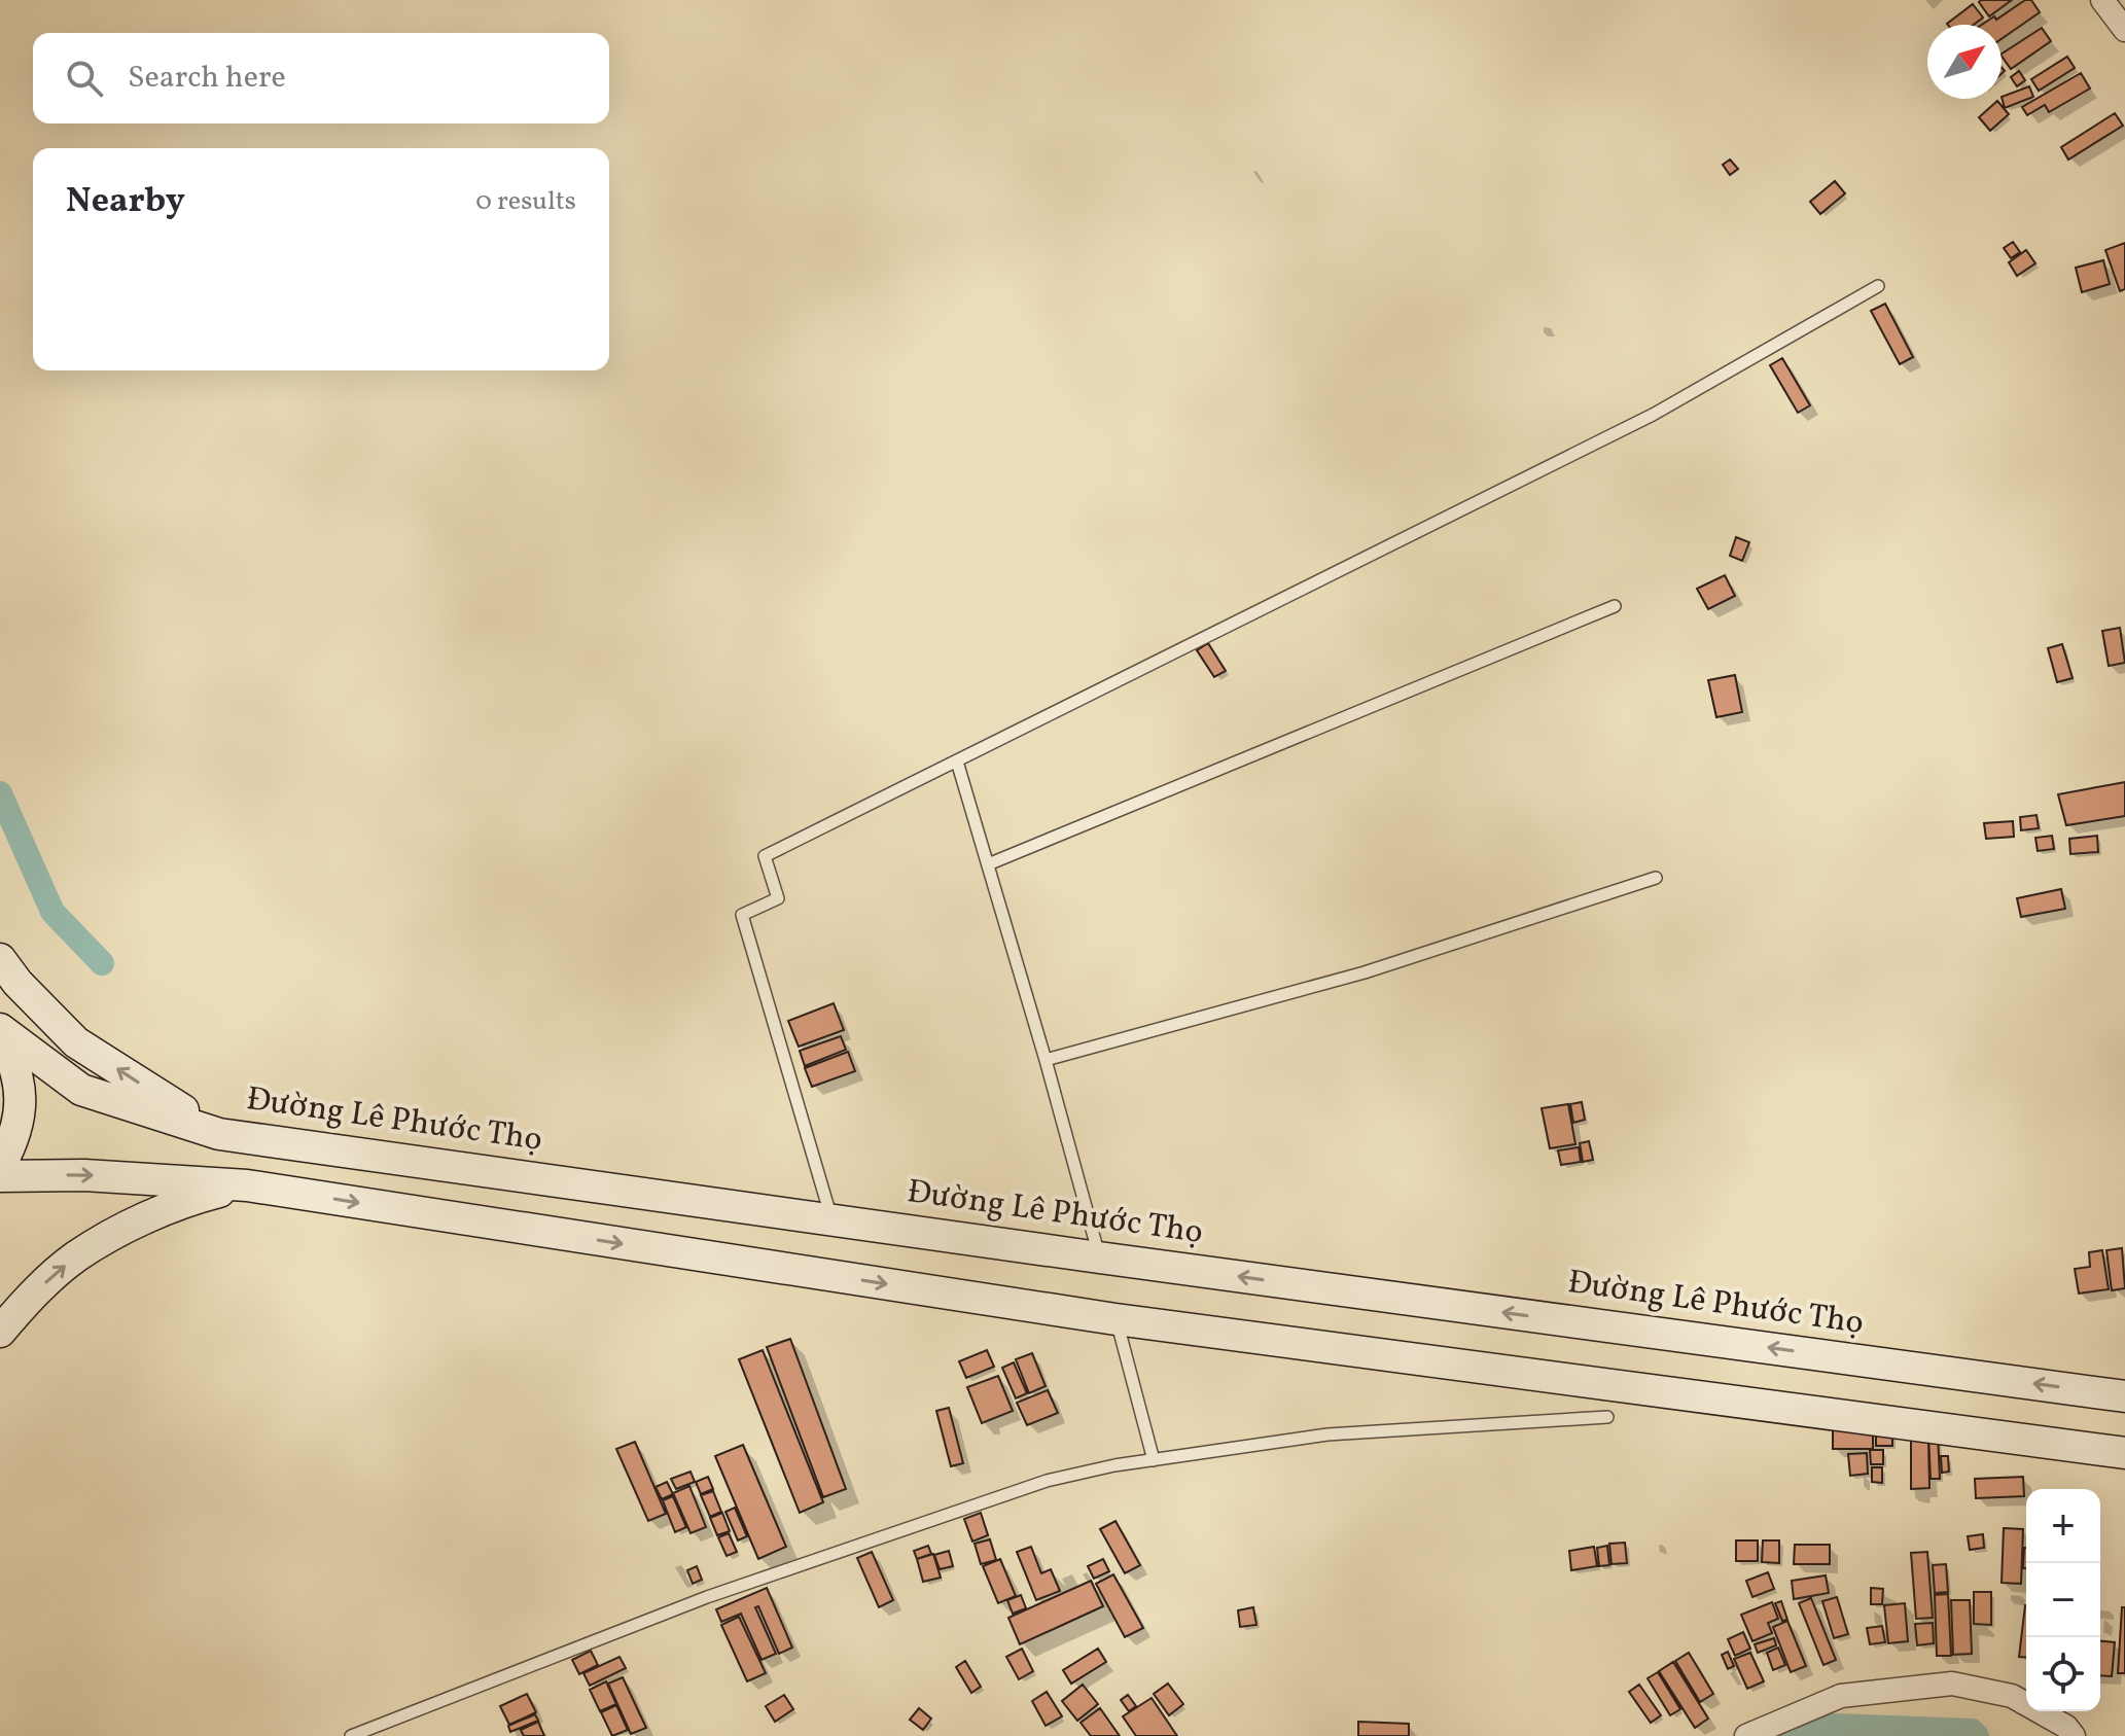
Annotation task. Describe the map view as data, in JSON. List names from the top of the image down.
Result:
{
  "streets": {
    "street": ["Đường Lê Phước Thọ"]
  },
  "north": "top right",
  "page": {
    "search": "Search here",
    "heading": ["Nearby", "0 results"],
    "map_buttons": ["+", "−"]
  }
}
